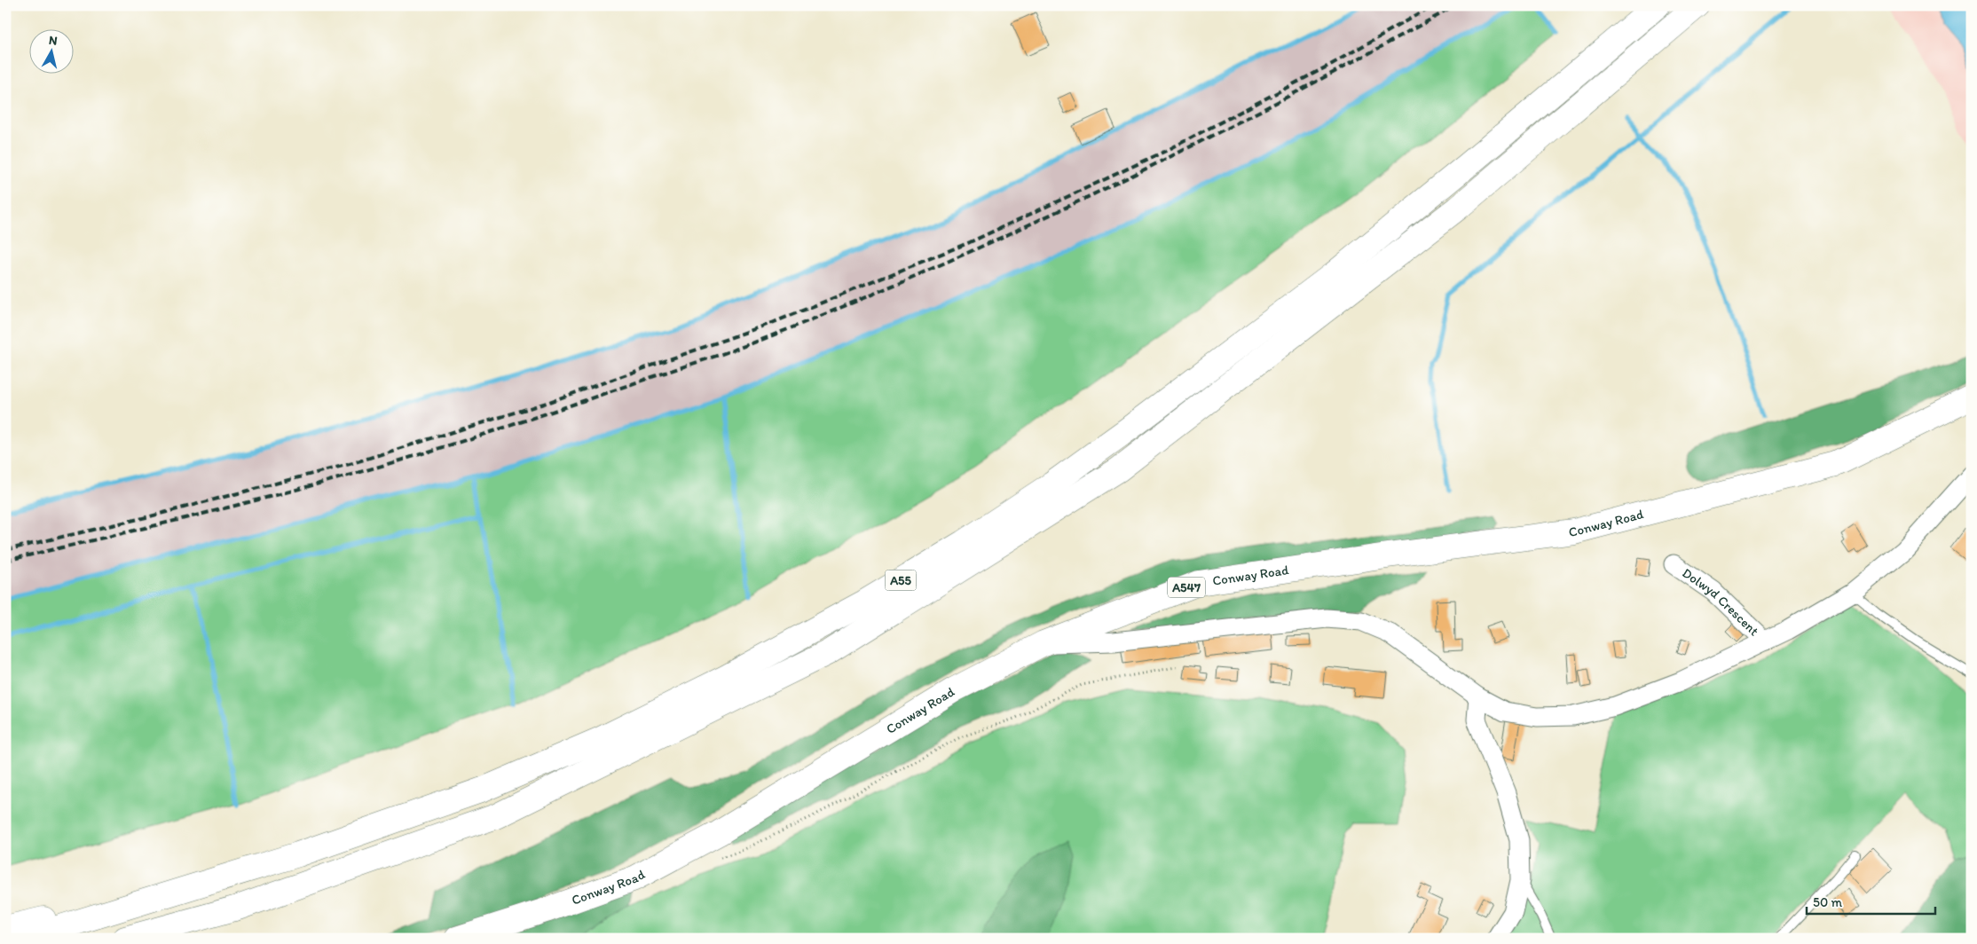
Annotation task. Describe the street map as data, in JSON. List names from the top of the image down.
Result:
{
  "streets": {
    "main road": ["Conway Road", "A55", "A547"],
    "street": ["Dolwyd Crescent"]
  },
  "scale_bar": "50 m",
  "north": "top"
}
